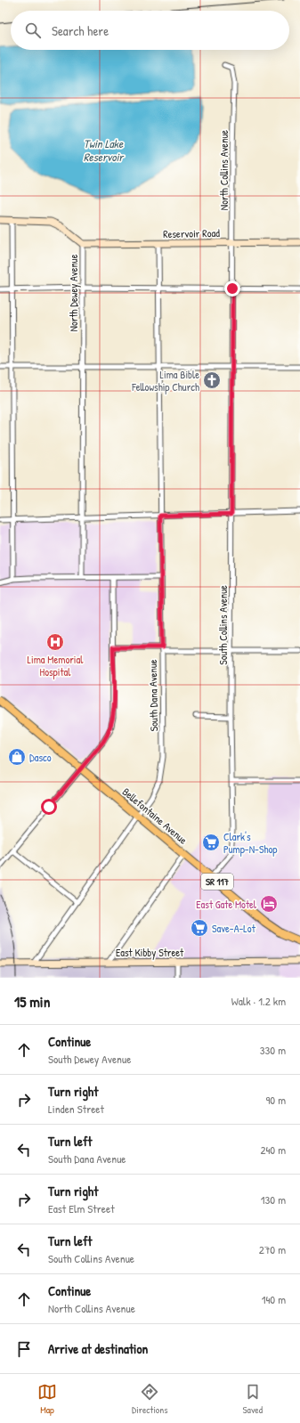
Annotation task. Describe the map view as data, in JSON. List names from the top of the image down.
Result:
{
  "streets": {
    "main road": ["Bellefontaine Avenue", "SR 117"],
    "street": [
      "North Collins Avenue",
      "Reservoir Road",
      "North Dewey Avenue",
      "South Collins Avenue",
      "South Dana Avenue",
      "East Kibby Street"
    ]
  },
  "crossings": [
    ["North Collins Avenue", "Reservoir Road"],
    ["North Collins Avenue", "South Collins Avenue"],
    ["Reservoir Road", "North Dewey Avenue"],
    ["Reservoir Road", "South Dana Avenue"],
    ["South Collins Avenue", "Bellefontaine Avenue"],
    ["South Dana Avenue", "Bellefontaine Avenue"],
    ["South Dana Avenue", "East Kibby Street"]
  ],
  "water": ["Twin Lake Reservoir"],
  "places": {
    "church": ["Lima Bible Fellowship Church"],
    "hospital": ["Lima Memorial Hospital"],
    "shop": ["Dasco"],
    "supermarket": ["Clark's Pump-N-Shop", "Save-A-Lot"],
    "hotel": ["East Gate Motel"]
  },
  "page": {
    "search": "Search here",
    "heading": ["15 min", "Walk · 1.2 km"],
    "list": [
      ["Continue", "South Dewey Avenue", "330 m"],
      ["Turn right", "Linden Street", "90 m"],
      ["Turn left", "South Dana Avenue", "240 m"],
      ["Turn right", "East Elm Street", "130 m"],
      ["Turn left", "South Collins Avenue", "270 m"],
      ["Continue", "North Collins Avenue", "140 m"],
      "Arrive at destination"
    ],
    "nav": ["Map", "Directions", "Saved"]
  }
}
